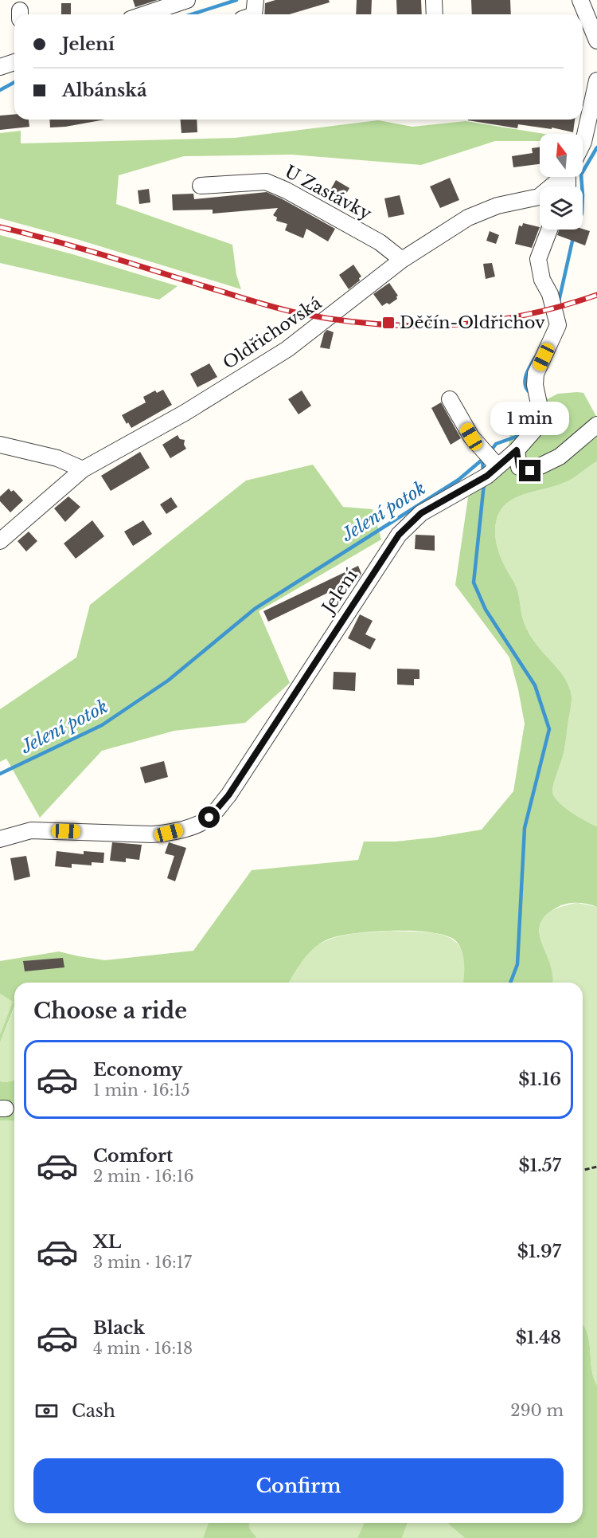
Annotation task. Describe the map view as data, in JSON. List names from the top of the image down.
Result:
{
  "streets": {
    "street": ["U Zastávky", "Oldřichovská", "Jelení"]
  },
  "crossings": [
    ["U Zastávky", "Oldřichovská"]
  ],
  "water": ["Jelení potok"],
  "places": {
    "transit": ["Děčín-Oldřichov"]
  },
  "north": "top",
  "page": {
    "banner": ["Jelení", "Albánská"],
    "bubble": "1 min",
    "heading": "Choose a ride",
    "list": [
      {
        "name": "Economy",
        "note": "1 min · 16:15",
        "value": "$1.16"
      },
      {
        "name": "Comfort",
        "note": "2 min · 16:16",
        "value": "$1.57"
      },
      {
        "name": "XL",
        "note": "3 min · 16:17",
        "value": "$1.97"
      },
      {
        "name": "Black",
        "note": "4 min · 16:18",
        "value": "$1.48"
      }
    ],
    "pay": ["Cash", "290 m"],
    "buttons": "Confirm"
  }
}
